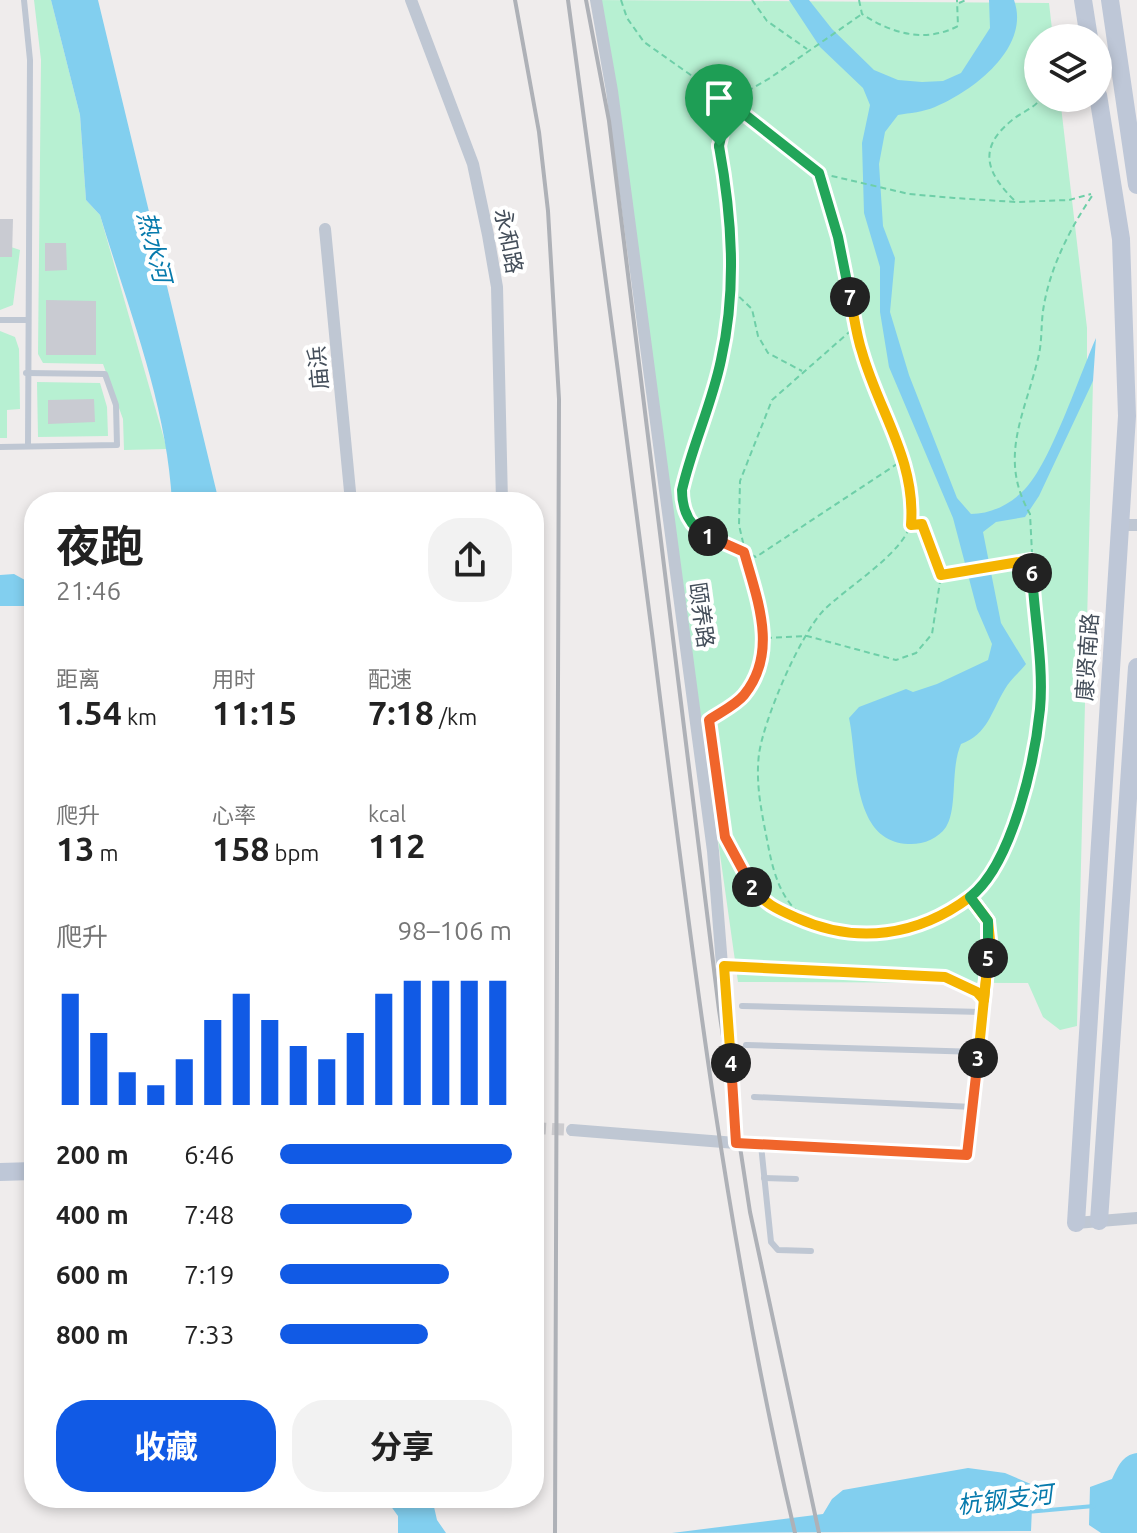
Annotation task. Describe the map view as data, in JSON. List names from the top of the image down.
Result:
{
  "streets": {
    "street": [
      "永和路",
      "庙浜",
      "颐养路",
      "康贤南路"
    ]
  },
  "water": ["热水河", "杭钢支河"],
  "page": {
    "pins": [
      "7",
      "1",
      "6",
      "2",
      "5",
      "3",
      "4"
    ],
    "heading": ["夜跑", "21:46"],
    "stats": [
      ["距离", "1.54 km"],
      ["用时", "11:15"],
      ["配速", "7:18 /km"],
      ["爬升", "13 m"],
      ["心率", "158 bpm"],
      ["kcal", "112"]
    ],
    "chart": ["爬升", "98–106 m"],
    "list": [
      {
        "name": "200 m",
        "note": "6:46"
      },
      {
        "name": "400 m",
        "note": "7:48"
      },
      {
        "name": "600 m",
        "note": "7:19"
      },
      {
        "name": "800 m",
        "note": "7:33"
      }
    ],
    "buttons": ["收藏", "分享"]
  }
}
